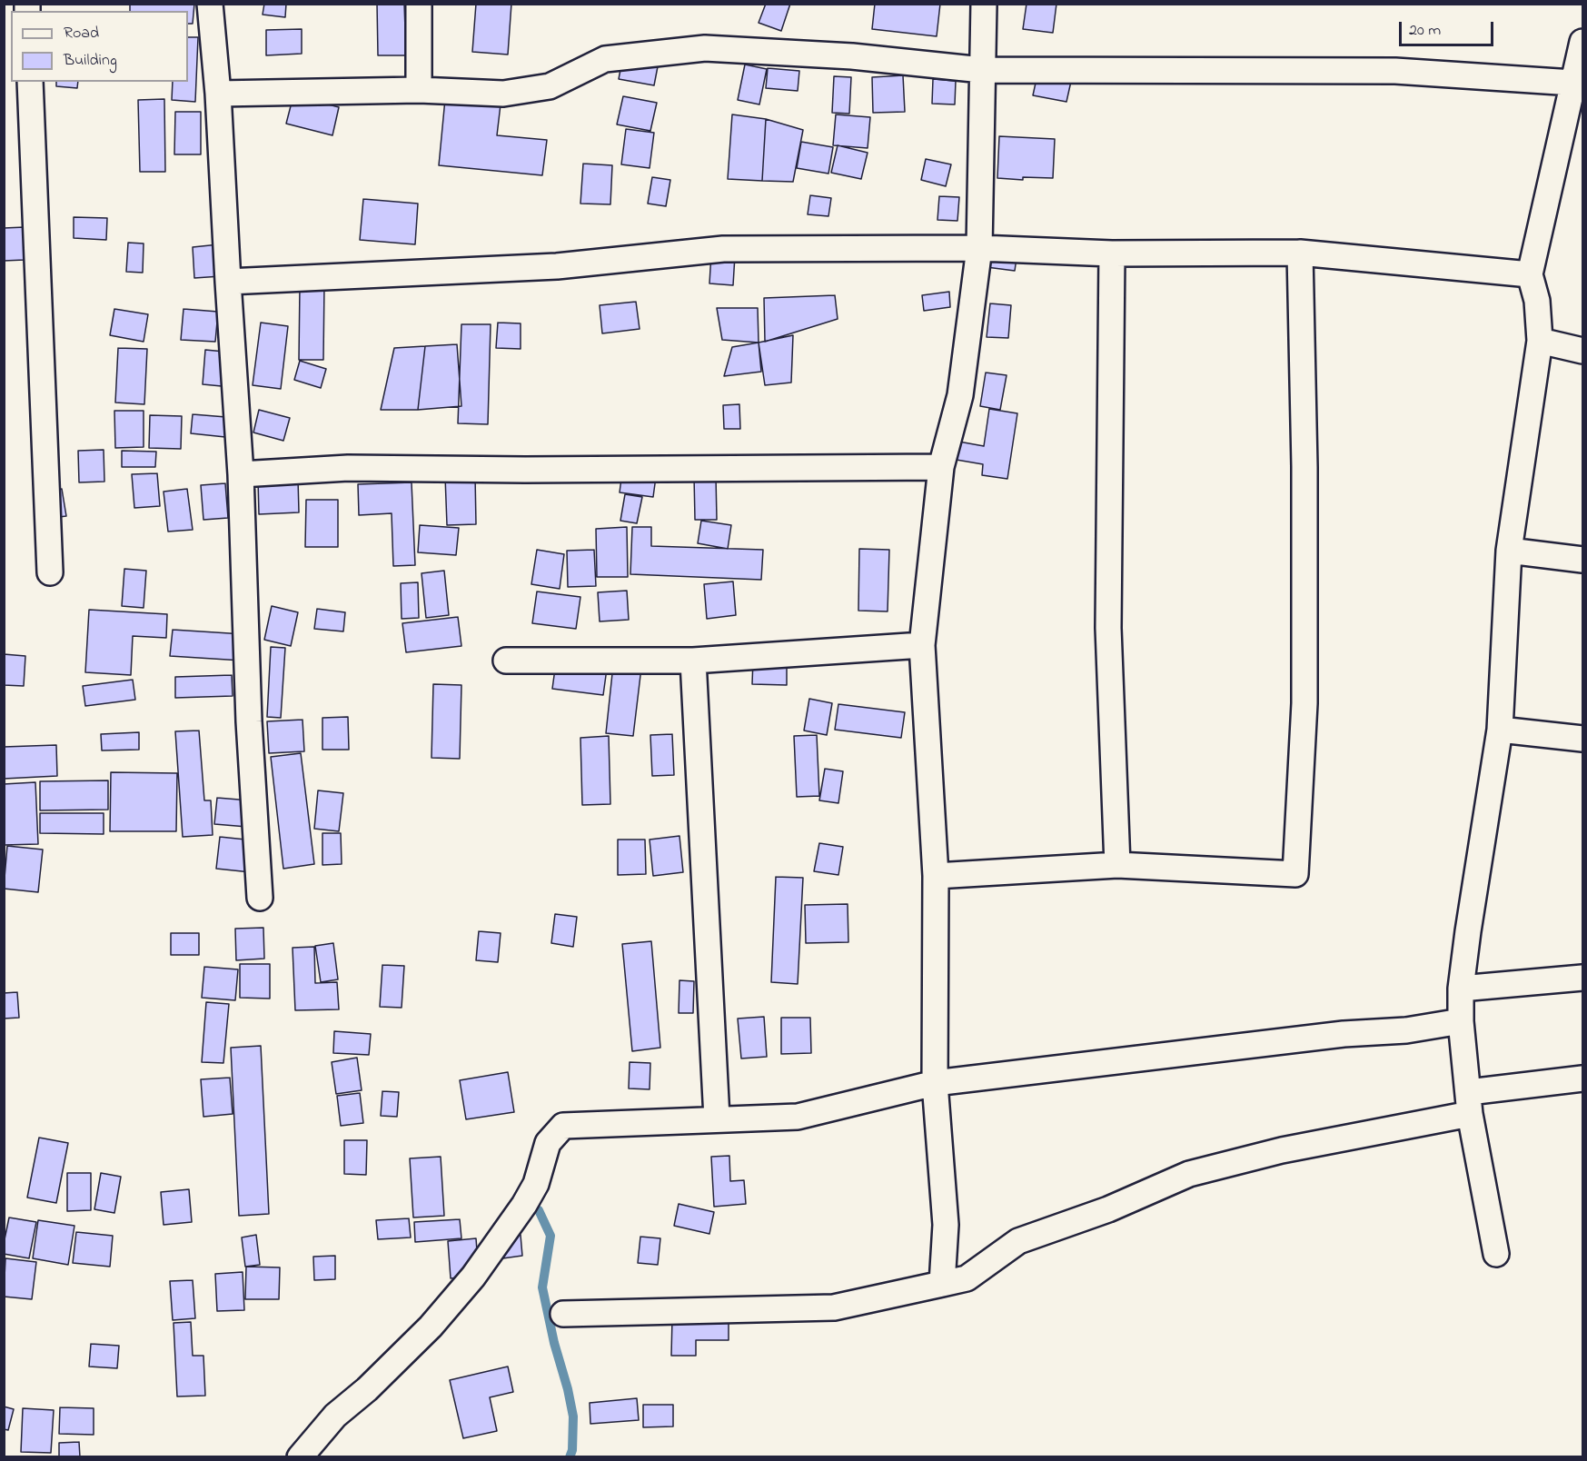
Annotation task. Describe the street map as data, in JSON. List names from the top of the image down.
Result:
{
  "legend": ["Road", "Building"],
  "scale_bar": "20 m"
}
